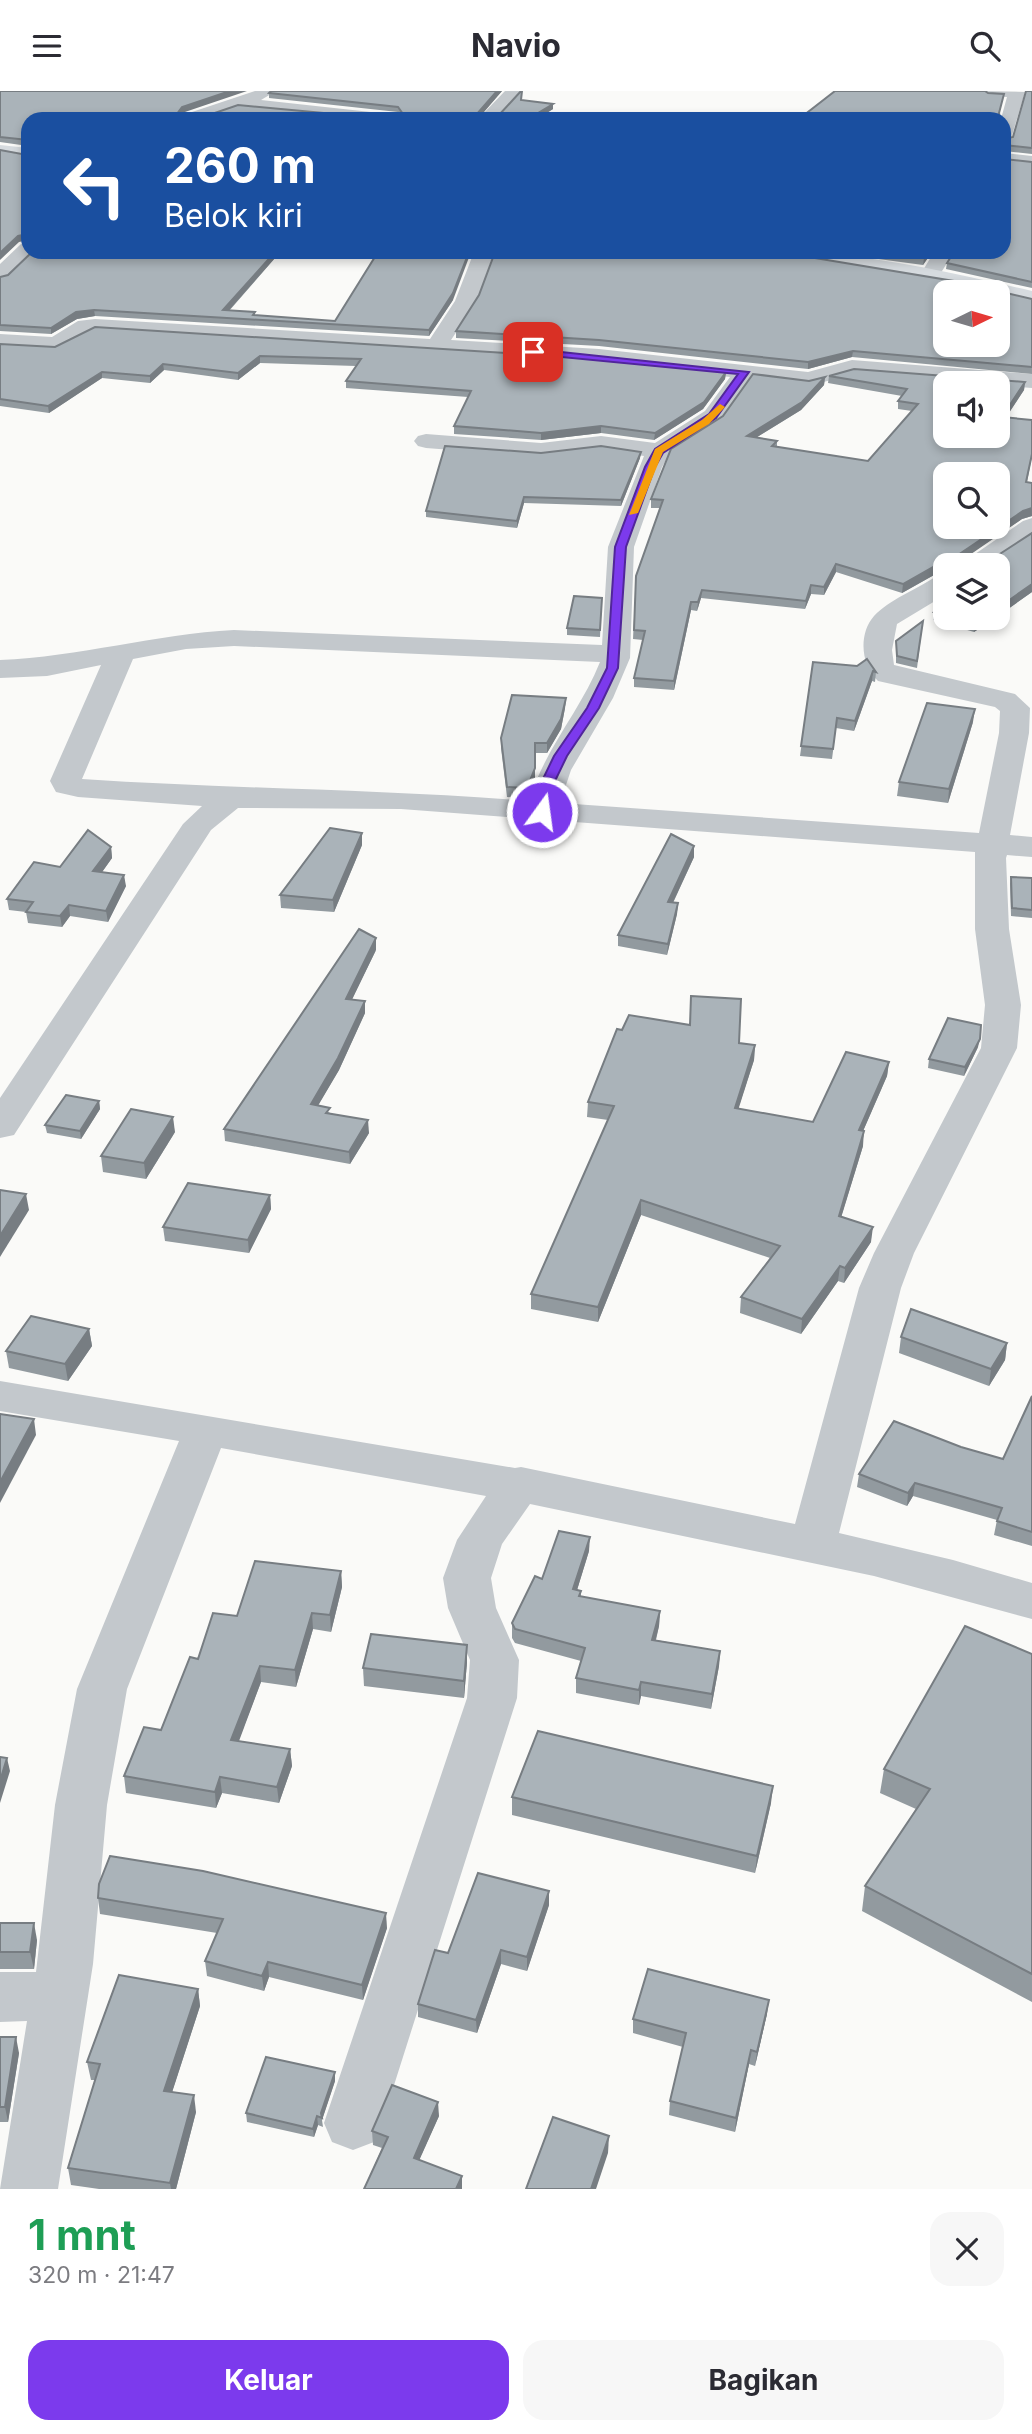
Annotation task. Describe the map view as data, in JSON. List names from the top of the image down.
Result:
{
  "north": "right",
  "page": {
    "header": "Navio",
    "turn": ["260 m", "Belok kiri"],
    "heading": ["1 mnt", "320 m · 21:47"],
    "buttons": ["Keluar", "Bagikan"]
  }
}
